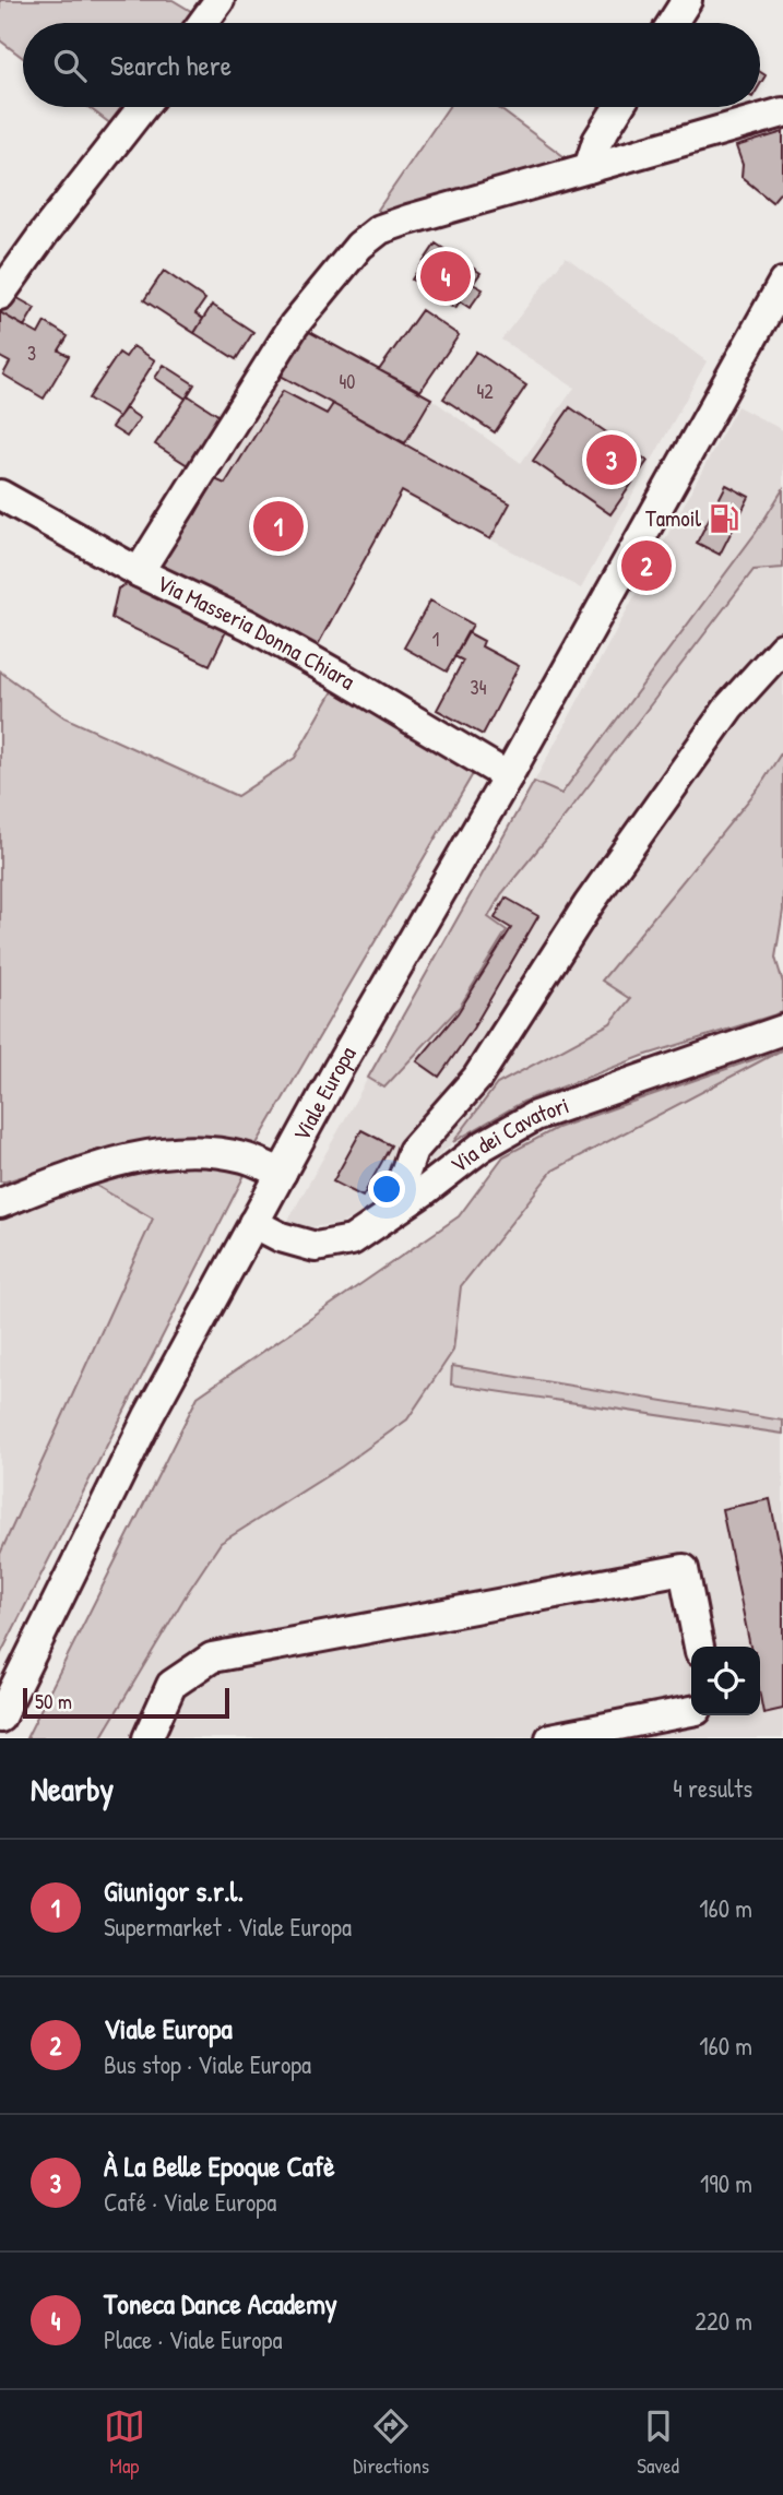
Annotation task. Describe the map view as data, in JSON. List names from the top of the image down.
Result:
{
  "streets": {
    "street": ["Via Masseria Donna Chiara", "Viale Europa", "Via dei Cavatori"]
  },
  "crossings": [
    ["Via Masseria Donna Chiara", "Viale Europa"],
    ["Viale Europa", "Via dei Cavatori"]
  ],
  "places": {
    "fuel station": ["Tamoil"]
  },
  "house_numbers": [
    "3",
    "40",
    "42",
    "1",
    "34"
  ],
  "scale_bar": "50 m",
  "page": {
    "search": "Search here",
    "pins": [
      "4",
      "3",
      "1",
      "2"
    ],
    "scale": "50 m",
    "heading": ["Nearby", "4 results"],
    "list": [
      {
        "mark": "1",
        "name": "Giunigor s.r.l.",
        "note": "Supermarket · Viale Europa",
        "value": "160 m"
      },
      {
        "mark": "2",
        "name": "Viale Europa",
        "note": "Bus stop · Viale Europa",
        "value": "160 m"
      },
      {
        "mark": "3",
        "name": "À La Belle Epoque Cafè",
        "note": "Café · Viale Europa",
        "value": "190 m"
      },
      {
        "mark": "4",
        "name": "Toneca Dance Academy",
        "note": "Place · Viale Europa",
        "value": "220 m"
      }
    ],
    "nav": ["Map", "Directions", "Saved"]
  }
}
